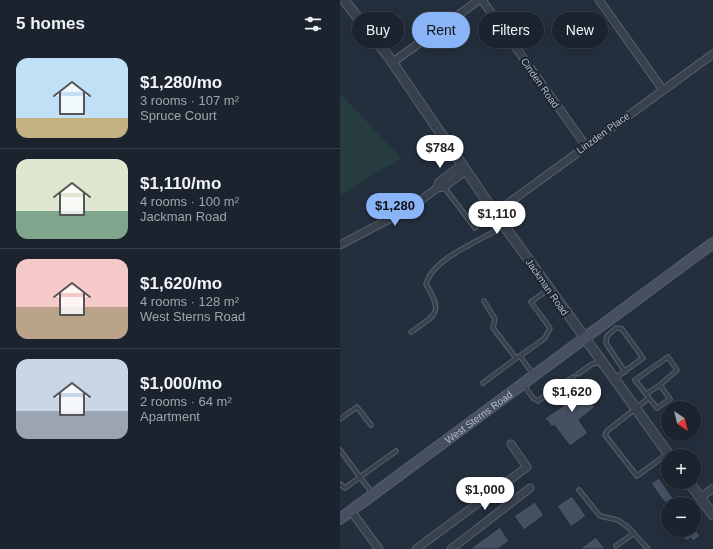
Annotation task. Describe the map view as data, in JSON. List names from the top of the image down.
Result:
{
  "streets": {
    "main road": ["West Sterns Road"],
    "street": ["Cinden Road", "Linzden Place", "Jackman Road"]
  },
  "crossings": [
    ["Cinden Road", "Linzden Place"],
    ["Linzden Place", "Jackman Road"],
    ["Jackman Road", "West Sterns Road"]
  ],
  "north": "bottom right",
  "page": {
    "heading": "5 homes",
    "chip": [
      "Buy",
      "Rent",
      "Filters",
      "New"
    ],
    "list": [
      {
        "name": "$1,280/mo",
        "note": "3 rooms · 107 m² · Spruce Court"
      },
      {
        "name": "$1,110/mo",
        "note": "4 rooms · 100 m² · Jackman Road"
      },
      {
        "name": "$1,620/mo",
        "note": "4 rooms · 128 m² · West Sterns Road"
      },
      {
        "name": "$1,000/mo",
        "note": "2 rooms · 64 m² · Apartment"
      }
    ],
    "price": [
      "$784",
      "$1,280",
      "$1,110",
      "$1,620",
      "$1,000"
    ],
    "map_buttons": ["+", "−"]
  }
}
